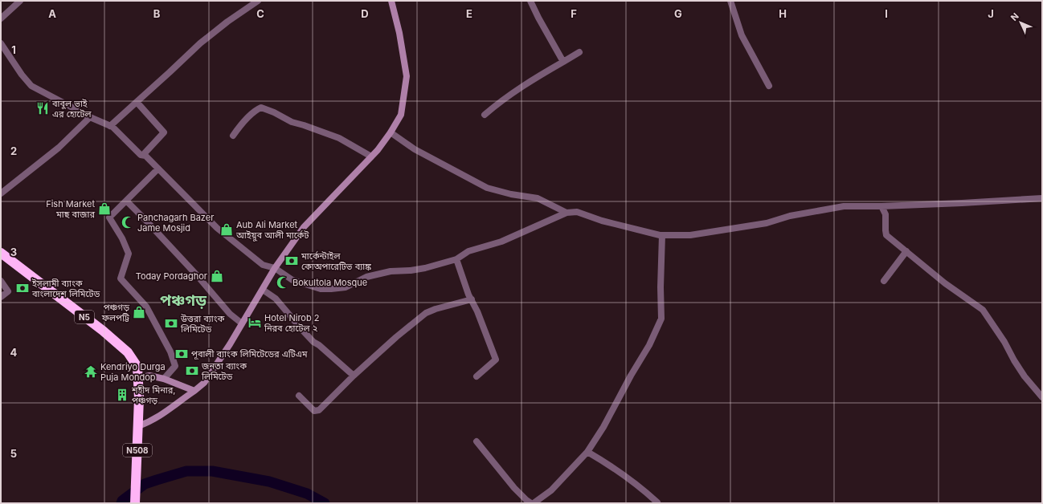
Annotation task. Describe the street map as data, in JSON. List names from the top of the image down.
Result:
{
  "streets": {
    "highway": ["N5", "N508"]
  },
  "crossings": [
    ["N5", "N508"]
  ],
  "districts": ["পঞ্চগড়"],
  "places": {
    "restaurant": ["বাবুল ভাই এর হোটেল"],
    "shop": [
      "Fish Market মাছ বাজার",
      "Aub Ali Market আইয়ুব আলী মার্কেট",
      "Today Pordaghor",
      "পঞ্চগড় ফলপট্টি"
    ],
    "mosque": ["Panchagarh Bazer Jame Mosjid", "Bokultola Mosque"],
    "bank": [
      "মার্কেন্টাইল কোঅপারেটিভ ব্যাঙ্ক",
      "ইসলামী ব্যাংক বাংলাদেশ লিমিটেড",
      "উত্তরা ব্যাংক লিমিটেড",
      "পূবালী ব্যাংক লিমিটেডের এটিএম",
      "জনতা ব্যাংক লিমিটেড"
    ],
    "hotel": ["Hotel Nirob 2 নিরব হোটেল ২"],
    "temple": ["Kendriyo Durga Puja Mondop"],
    "building": ["শহীদ মিনার, পঞ্চগড়"]
  },
  "north": "top left",
  "grid": {
    "columns": [
      "A",
      "B",
      "C",
      "D",
      "E",
      "F",
      "G",
      "H",
      "I",
      "J"
    ],
    "rows": [
      "1",
      "2",
      "3",
      "4",
      "5"
    ]
  }
}
